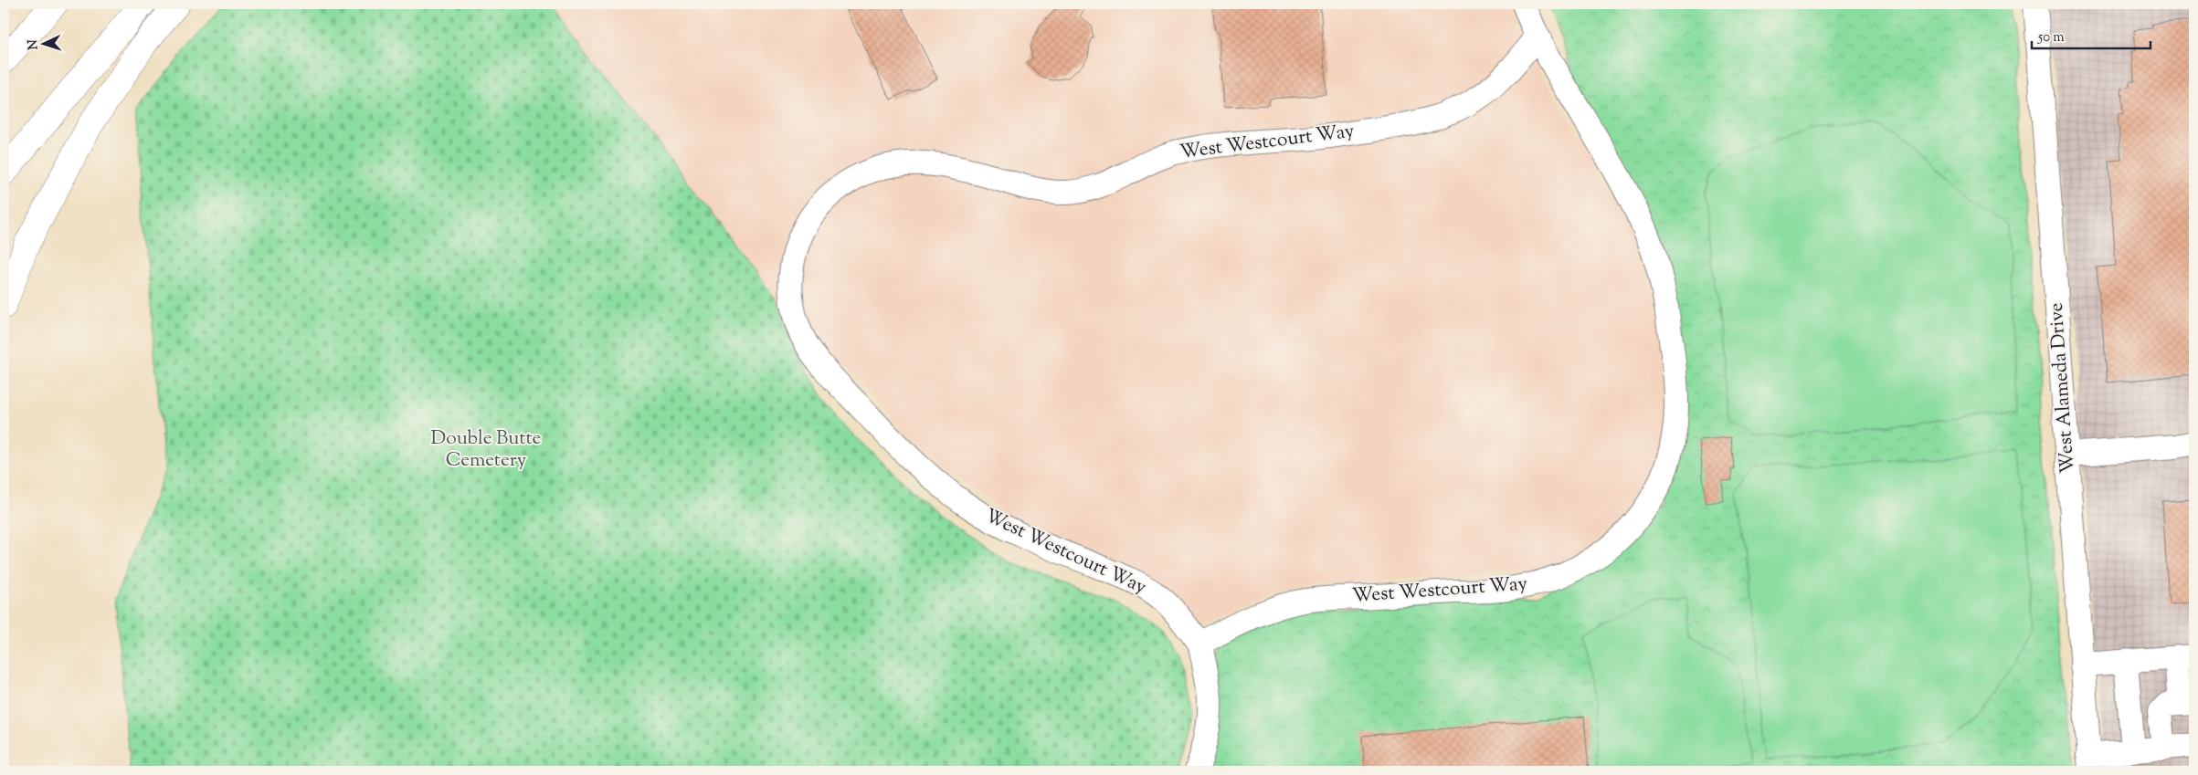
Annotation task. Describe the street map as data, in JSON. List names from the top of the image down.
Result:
{
  "streets": {
    "street": ["West Westcourt Way", "West Alameda Drive"]
  },
  "parks": ["Double Butte Cemetery"],
  "scale_bar": "50 m",
  "north": "left"
}
